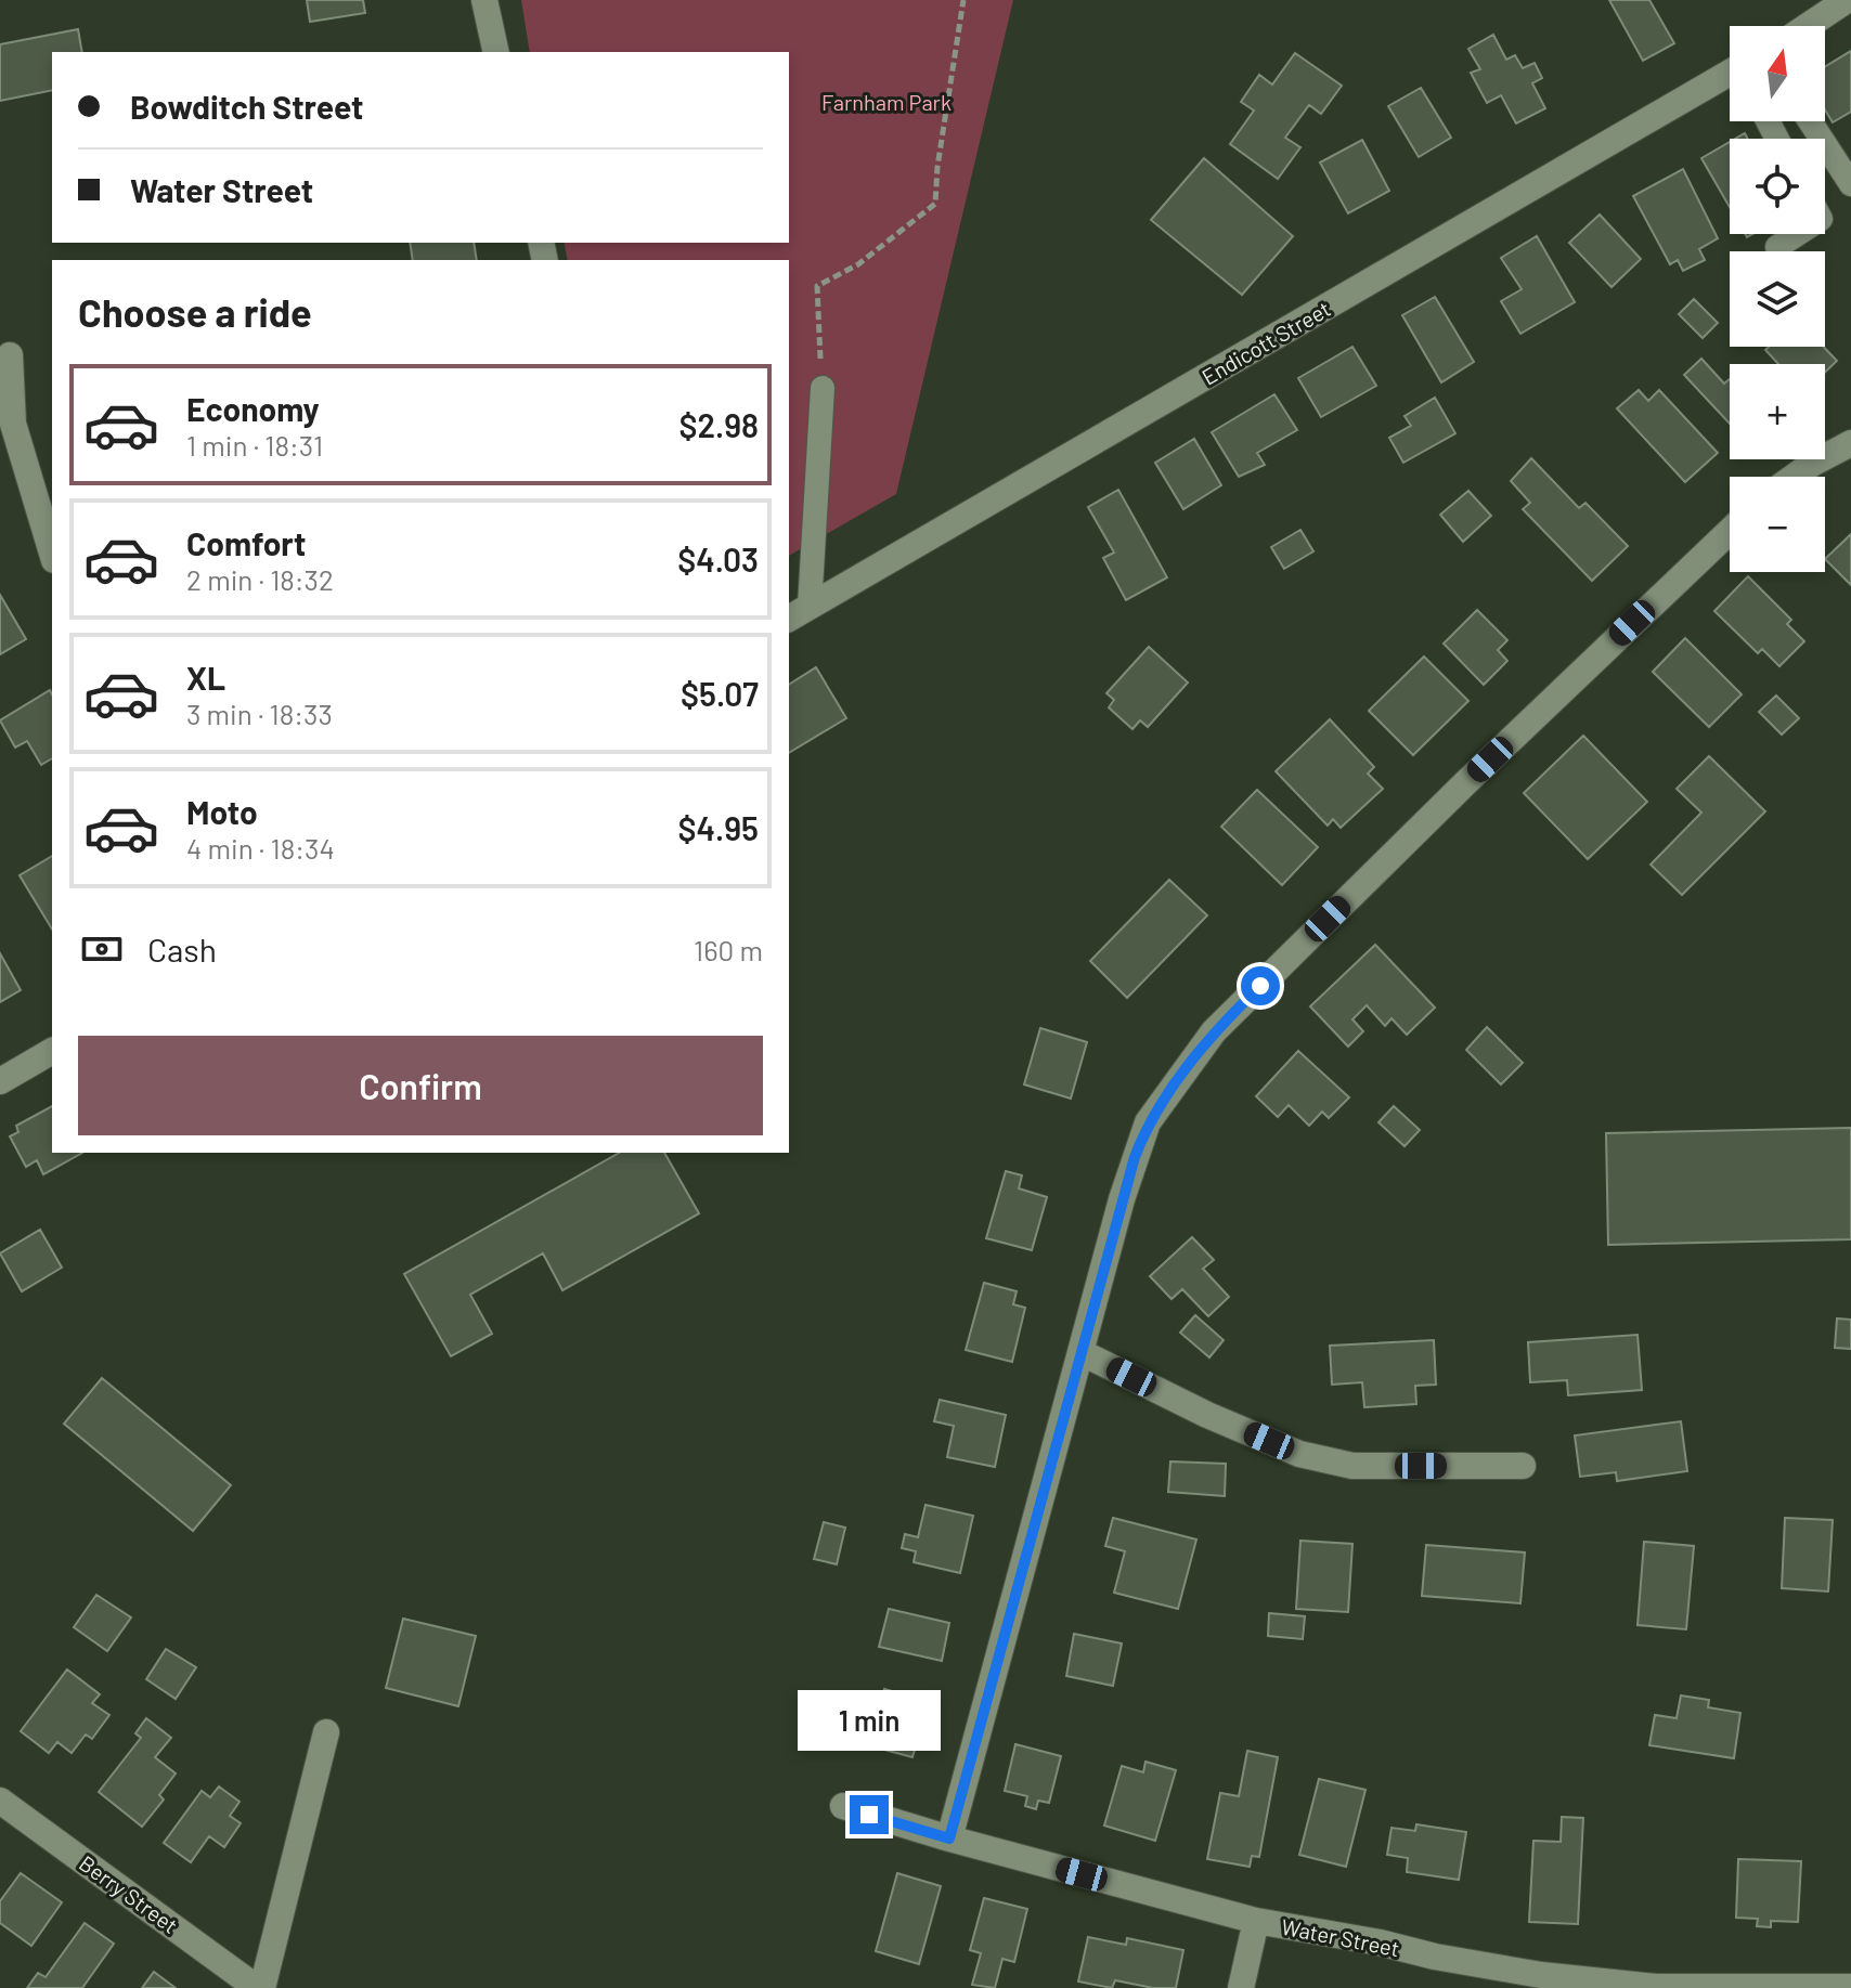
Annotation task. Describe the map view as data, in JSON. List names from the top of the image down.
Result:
{
  "streets": {
    "street": ["Endicott Street", "Berry Street", "Water Street"]
  },
  "parks": ["Farnham Park"],
  "north": "top",
  "page": {
    "map_buttons": ["+", "−"],
    "banner": ["Bowditch Street", "Water Street"],
    "heading": "Choose a ride",
    "list": [
      {
        "name": "Economy",
        "note": "1 min · 18:31",
        "value": "$2.98"
      },
      {
        "name": "Comfort",
        "note": "2 min · 18:32",
        "value": "$4.03"
      },
      {
        "name": "XL",
        "note": "3 min · 18:33",
        "value": "$5.07"
      },
      {
        "name": "Moto",
        "note": "4 min · 18:34",
        "value": "$4.95"
      }
    ],
    "pay": ["Cash", "160 m"],
    "buttons": "Confirm",
    "bubble": "1 min"
  }
}
